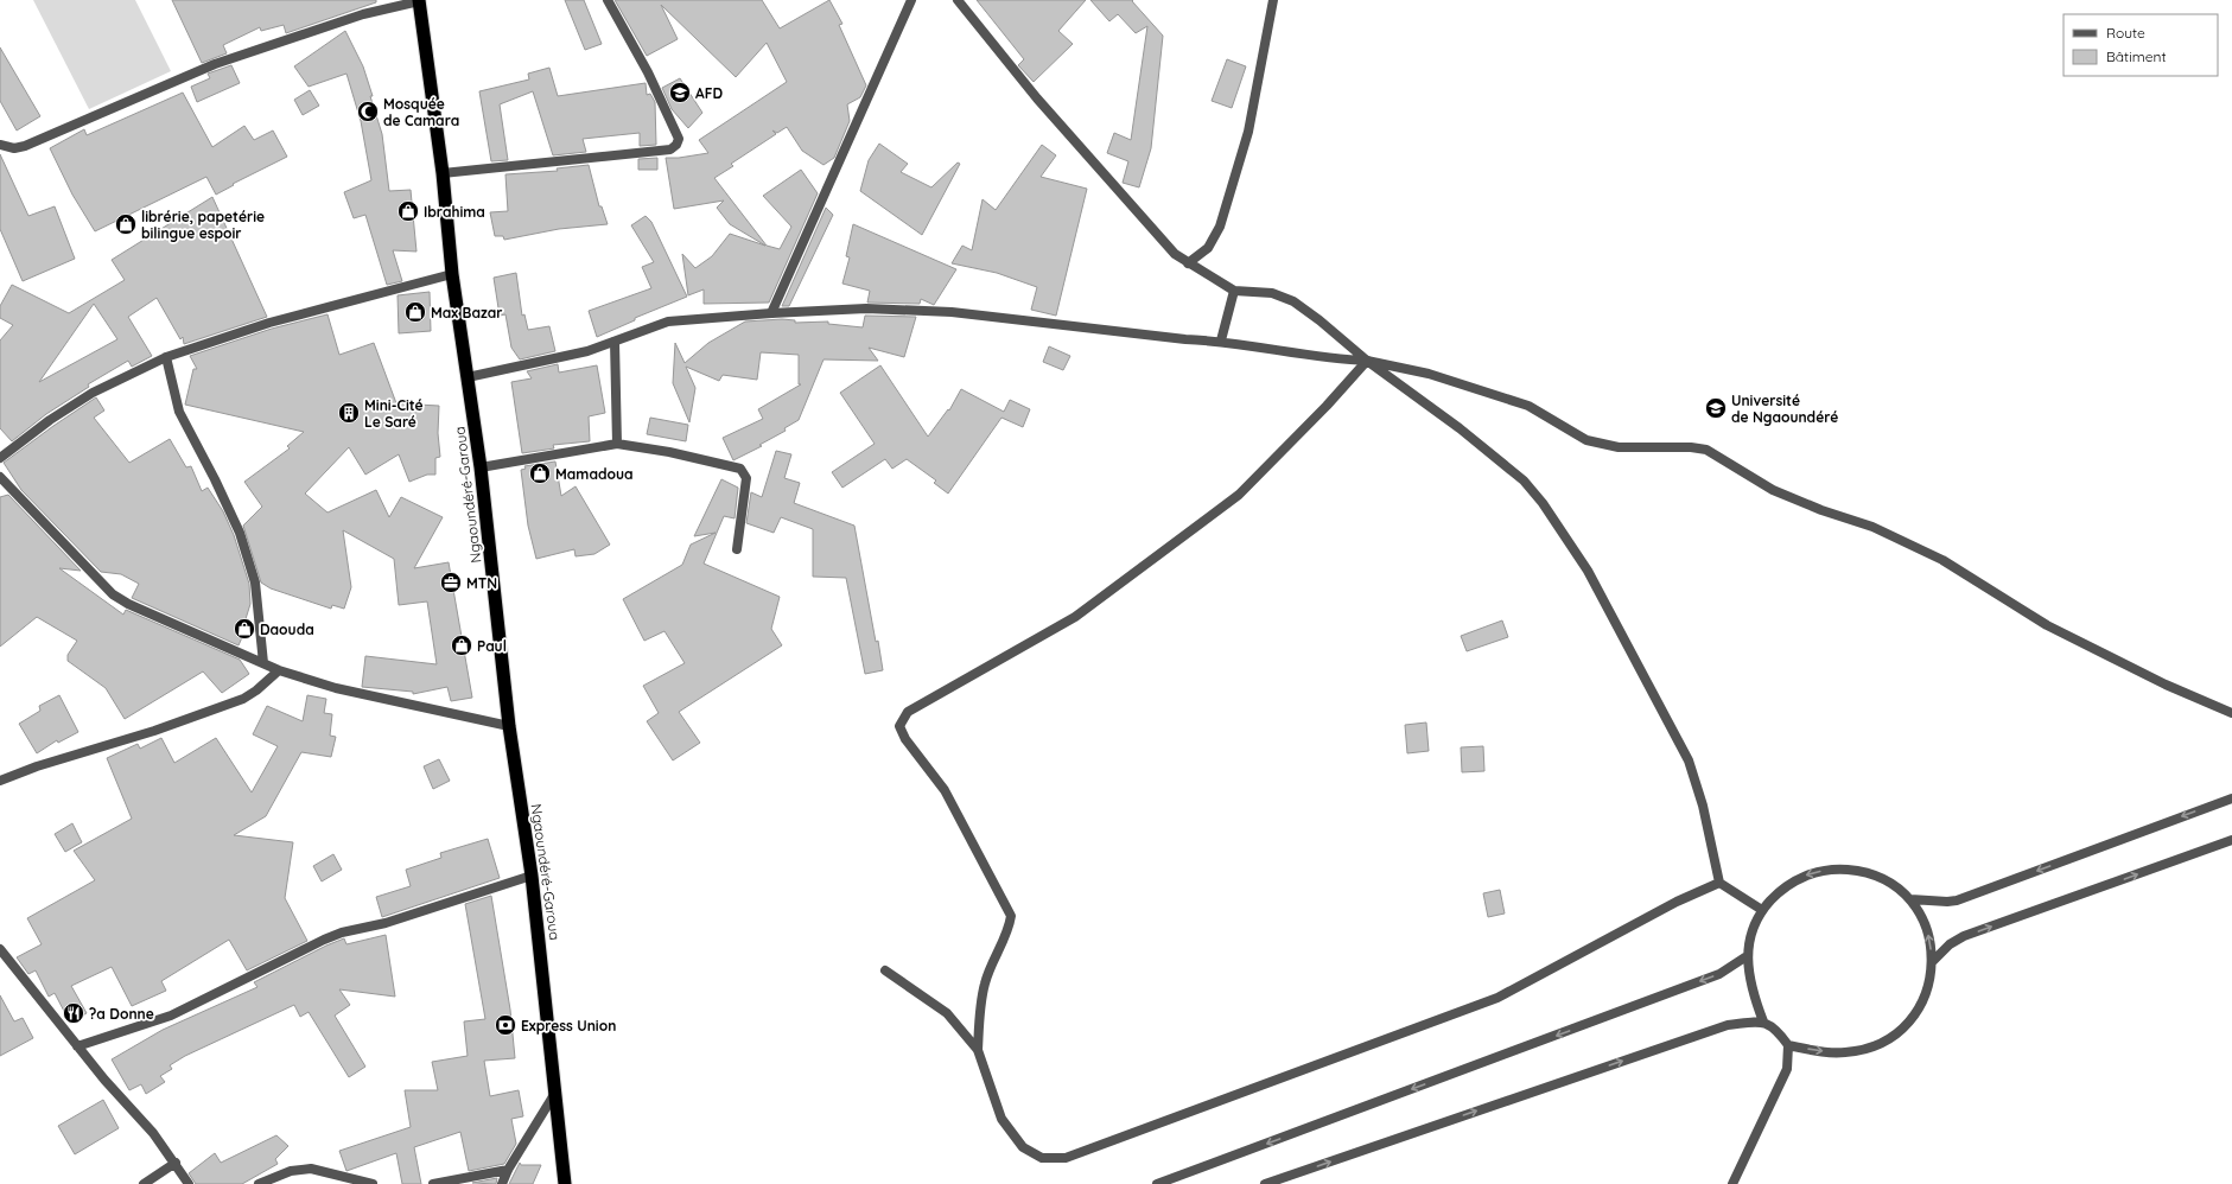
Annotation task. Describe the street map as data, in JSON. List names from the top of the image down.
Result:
{
  "streets": {
    "highway": ["Ngaoundéré-Garoua"]
  },
  "places": {
    "school or university": ["AFD", "Université de Ngaoundéré"],
    "mosque": ["Mosquée de Camara"],
    "shop": [
      "Ibrahima",
      "librérie, papetérie bilingue espoir",
      "Max Bazar",
      "Mamadoua",
      "Daouda",
      "Paul"
    ],
    "building": ["Mini-Cité Le Saré"],
    "office": ["MTN"],
    "restaurant": ["?a Donne"],
    "bank": ["Express Union"]
  },
  "legend": ["Route", "Bâtiment"]
}
